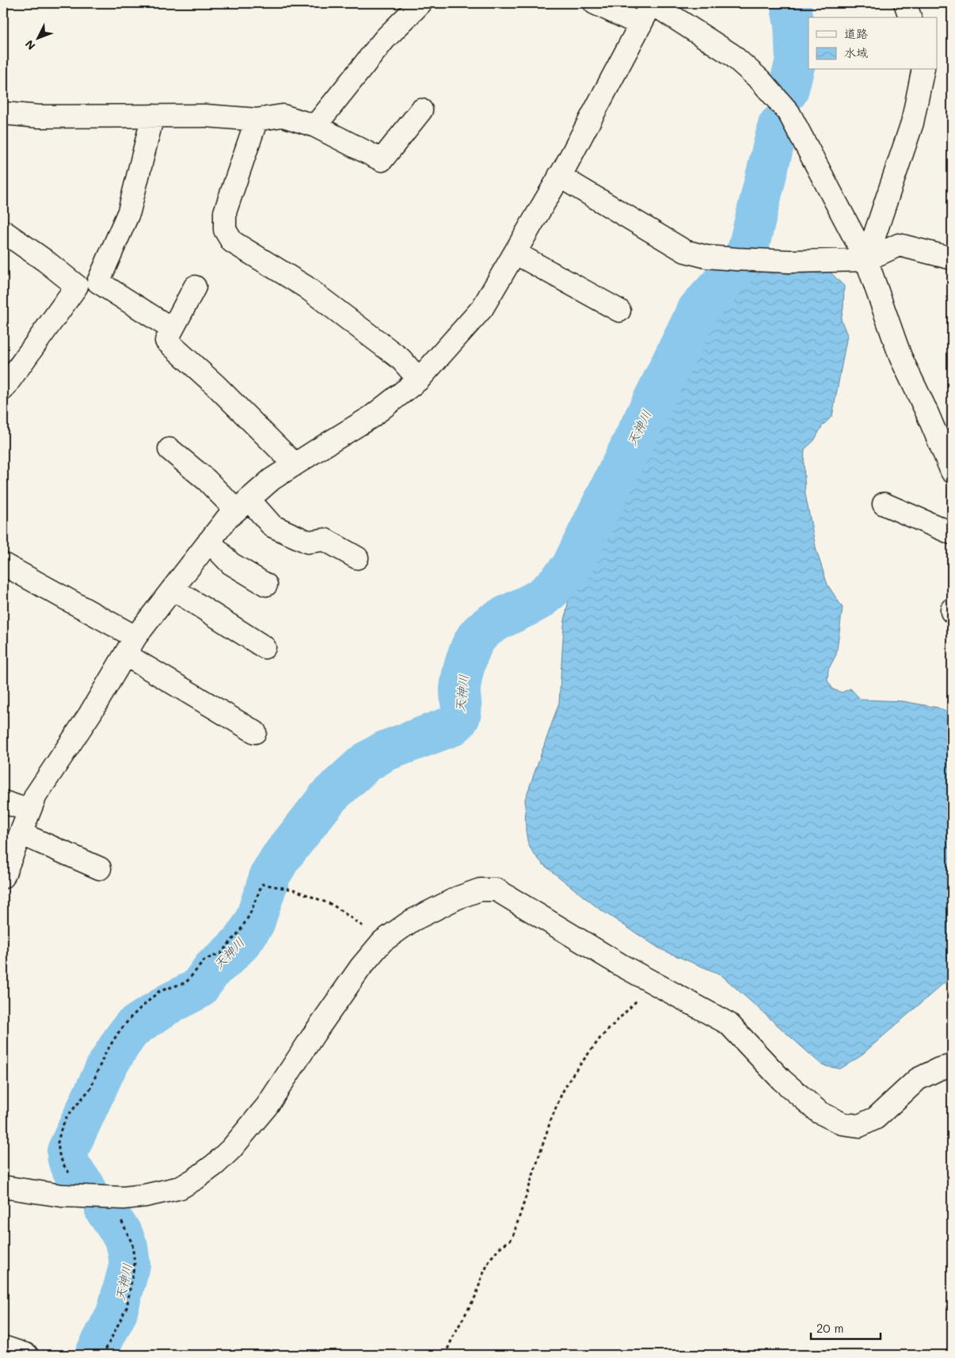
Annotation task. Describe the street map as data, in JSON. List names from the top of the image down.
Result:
{
  "water": ["天神川"],
  "legend": ["道路", "水域"],
  "scale_bar": "20 m",
  "north": "bottom left"
}
